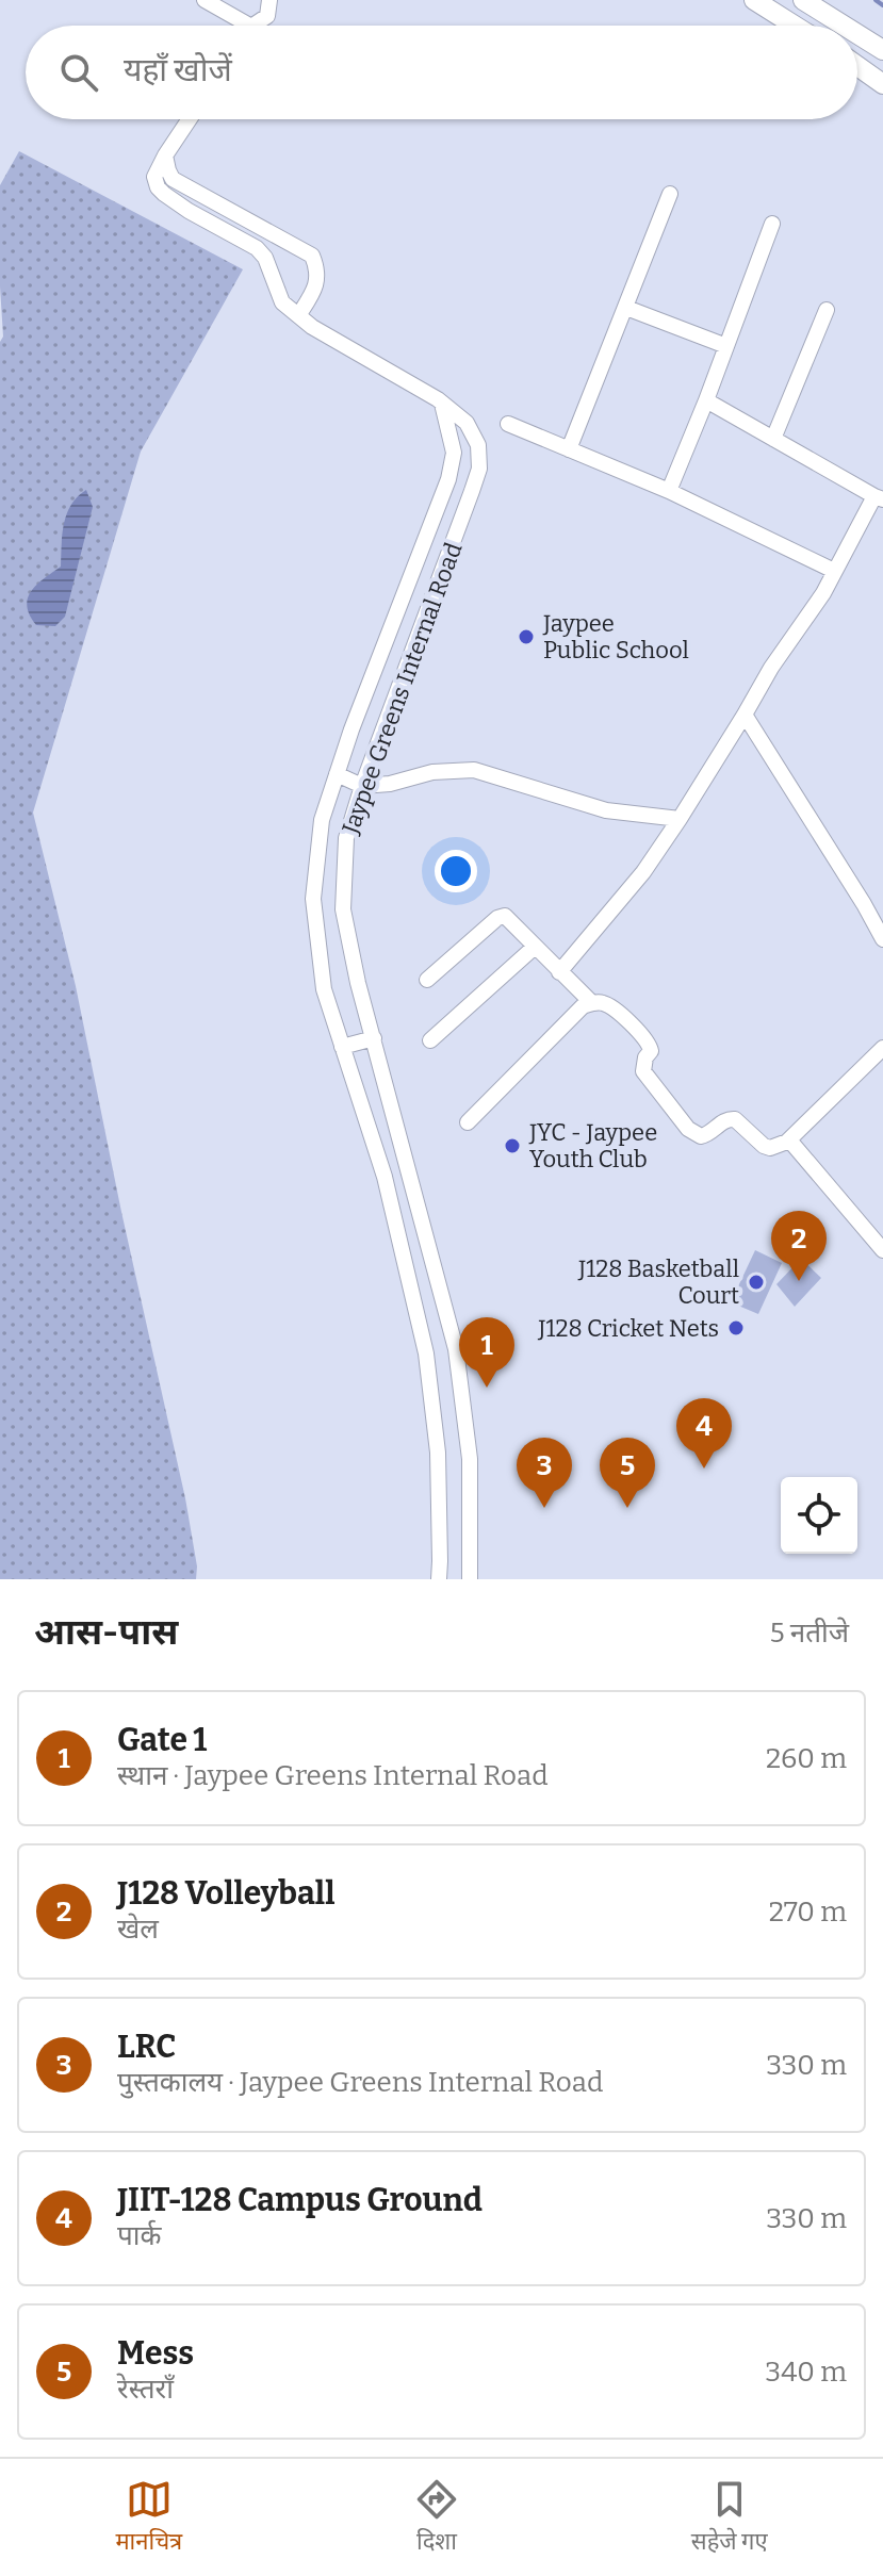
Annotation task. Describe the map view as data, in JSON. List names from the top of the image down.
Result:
{
  "streets": {
    "street": ["Jaypee Greens Internal Road"]
  },
  "places": [
    "Jaypee Public School",
    "JYC - Jaypee Youth Club",
    "J128 Basketball Court",
    "J128 Cricket Nets"
  ],
  "page": {
    "search": "यहाँ खोजें",
    "pins": [
      "2",
      "1",
      "4",
      "3",
      "5"
    ],
    "heading": ["आस-पास", "5 नतीजे"],
    "list": [
      {
        "mark": "1",
        "name": "Gate 1",
        "note": "स्थान · Jaypee Greens Internal Road",
        "value": "260 m"
      },
      {
        "mark": "2",
        "name": "J128 Volleyball",
        "note": "खेल",
        "value": "270 m"
      },
      {
        "mark": "3",
        "name": "LRC",
        "note": "पुस्तकालय · Jaypee Greens Internal Road",
        "value": "330 m"
      },
      {
        "mark": "4",
        "name": "JIIT-128 Campus Ground",
        "note": "पार्क",
        "value": "330 m"
      },
      {
        "mark": "5",
        "name": "Mess",
        "note": "रेस्तराँ",
        "value": "340 m"
      }
    ],
    "nav": ["मानचित्र", "दिशा", "सहेजे गए"]
  }
}
